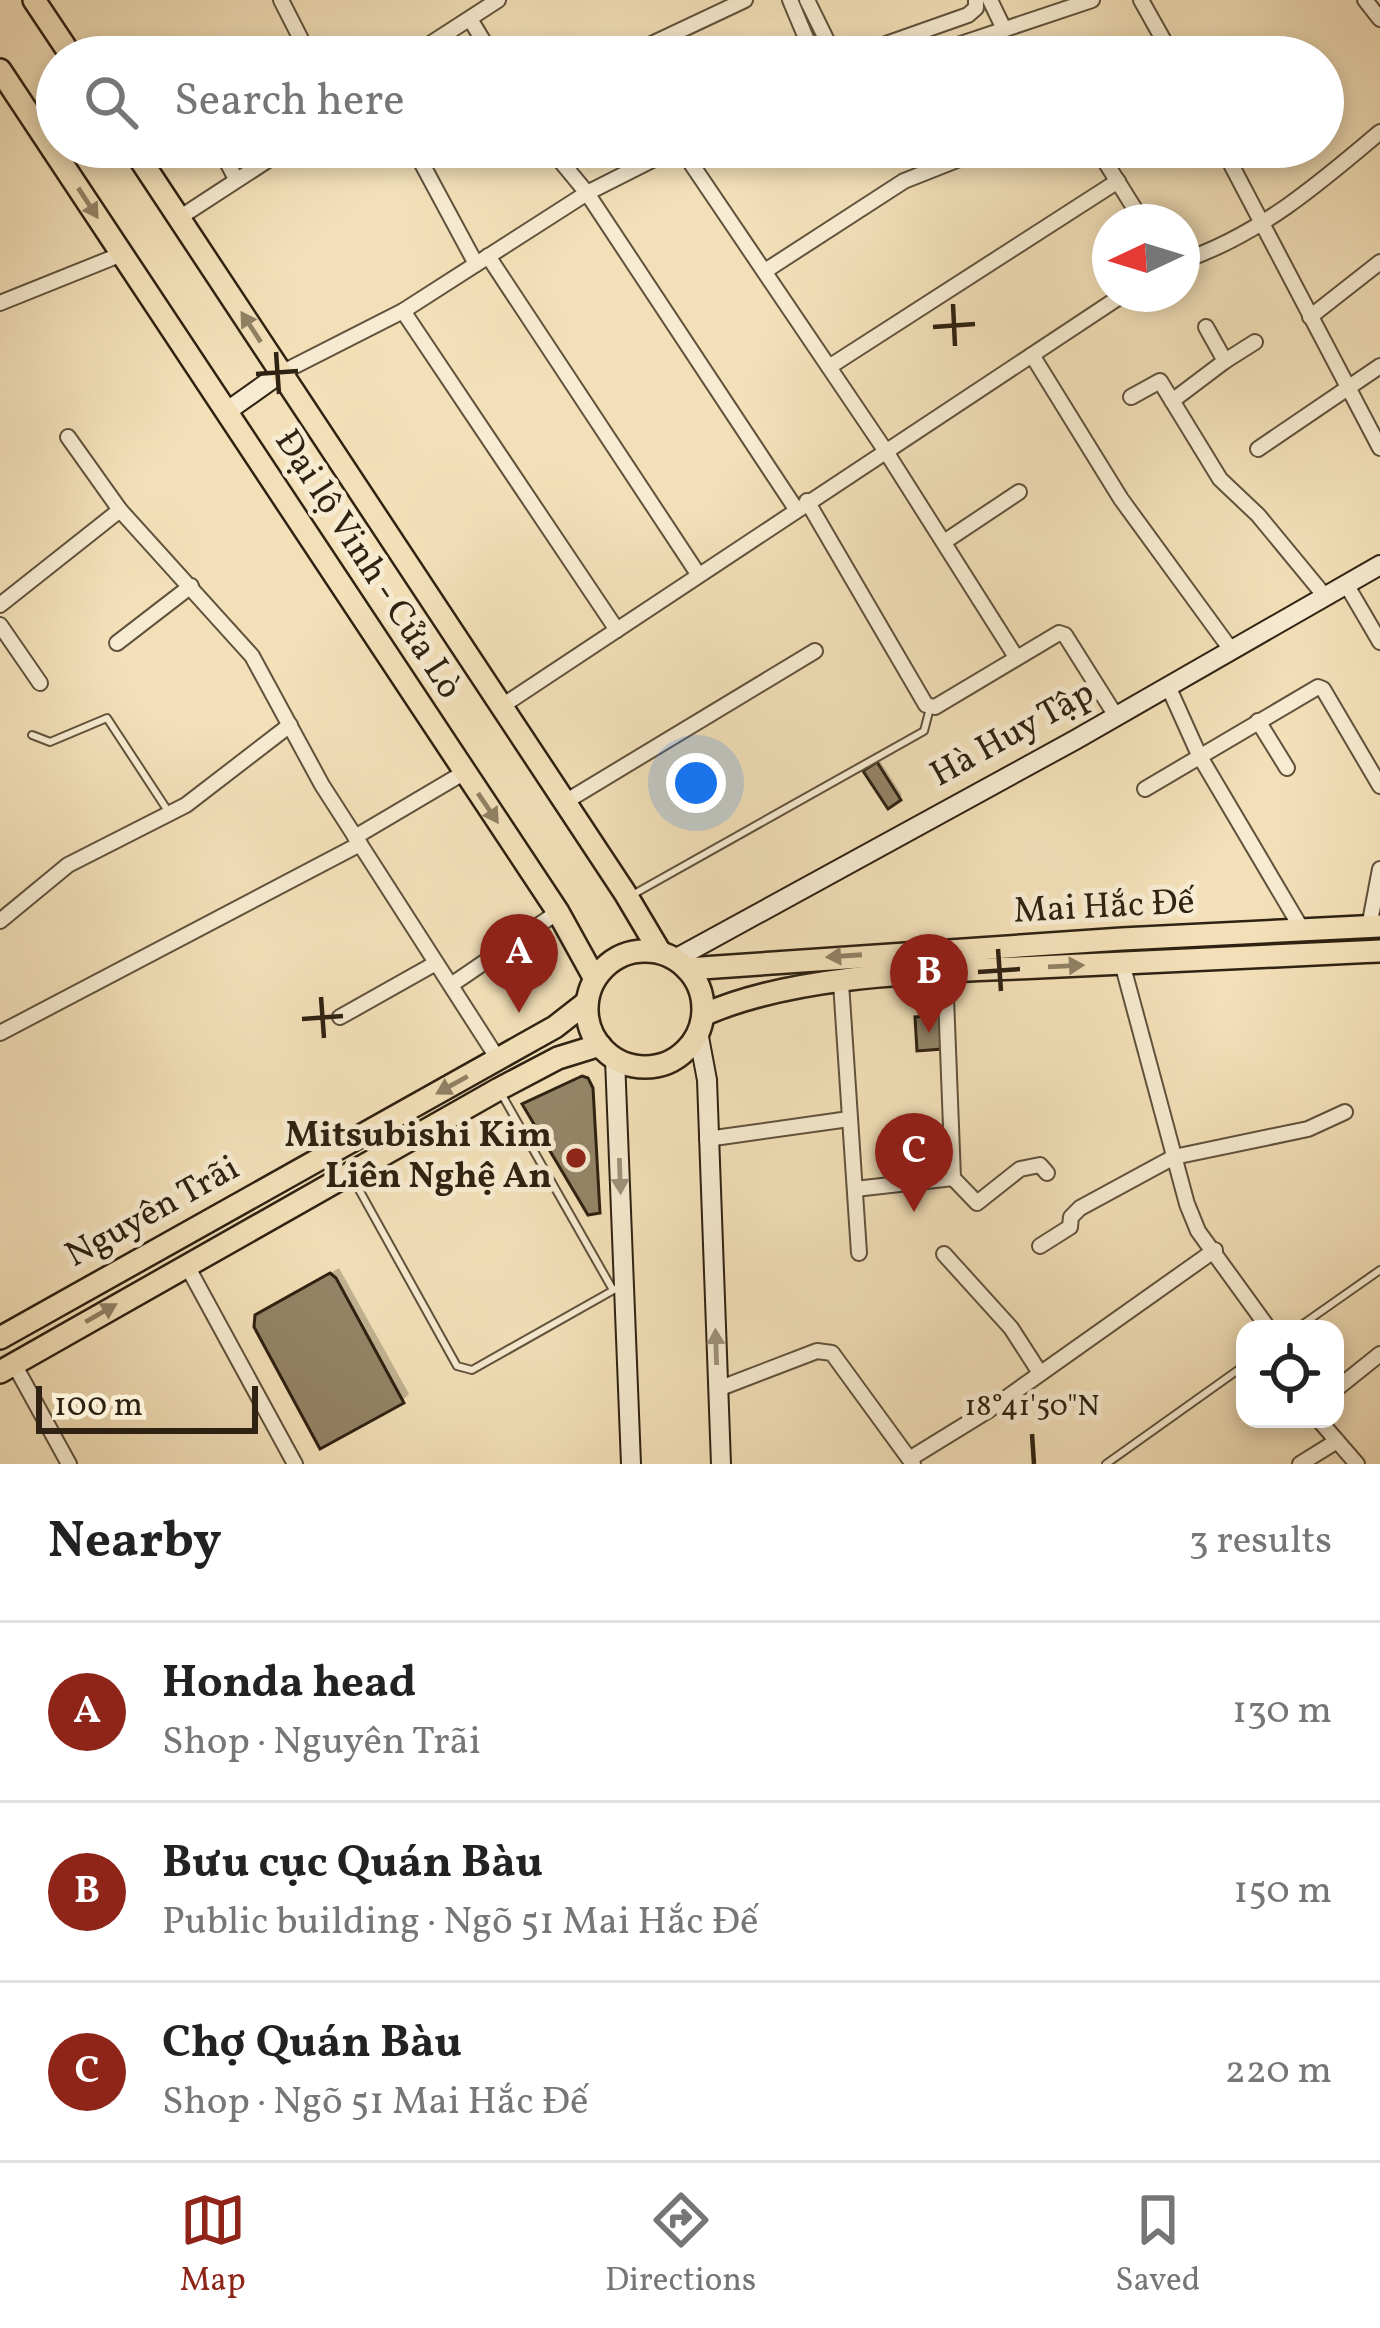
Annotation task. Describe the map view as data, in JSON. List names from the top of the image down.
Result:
{
  "streets": {
    "main road": ["Đại lộ Vinh - Cửa Lò", "Mai Hắc Đế", "Nguyên Trãi"],
    "street": ["Hà Huy Tập"]
  },
  "crossings": [
    ["Đại lộ Vinh - Cửa Lò", "Hà Huy Tập"],
    ["Đại lộ Vinh - Cửa Lò", "Mai Hắc Đế"],
    ["Đại lộ Vinh - Cửa Lò", "Nguyên Trãi"],
    ["Hà Huy Tập", "Mai Hắc Đế"],
    ["Hà Huy Tập", "Nguyên Trãi"],
    ["Mai Hắc Đế", "Nguyên Trãi"]
  ],
  "places": ["Mitsubishi Kim Liên Nghệ An"],
  "scale_bar": "100 m",
  "north": "left",
  "page": {
    "search": "Search here",
    "pins": ["A", "B", "C"],
    "scale": "100 m",
    "heading": ["Nearby", "3 results"],
    "list": [
      {
        "mark": "A",
        "name": "Honda head",
        "note": "Shop · Nguyên Trãi",
        "value": "130 m"
      },
      {
        "mark": "B",
        "name": "Bưu cục Quán Bàu",
        "note": "Public building · Ngõ 51 Mai Hắc Đế",
        "value": "150 m"
      },
      {
        "mark": "C",
        "name": "Chợ Quán Bàu",
        "note": "Shop · Ngõ 51 Mai Hắc Đế",
        "value": "220 m"
      }
    ],
    "nav": ["Map", "Directions", "Saved"]
  },
  "coordinates": ["18°41'50\"N"]
}
